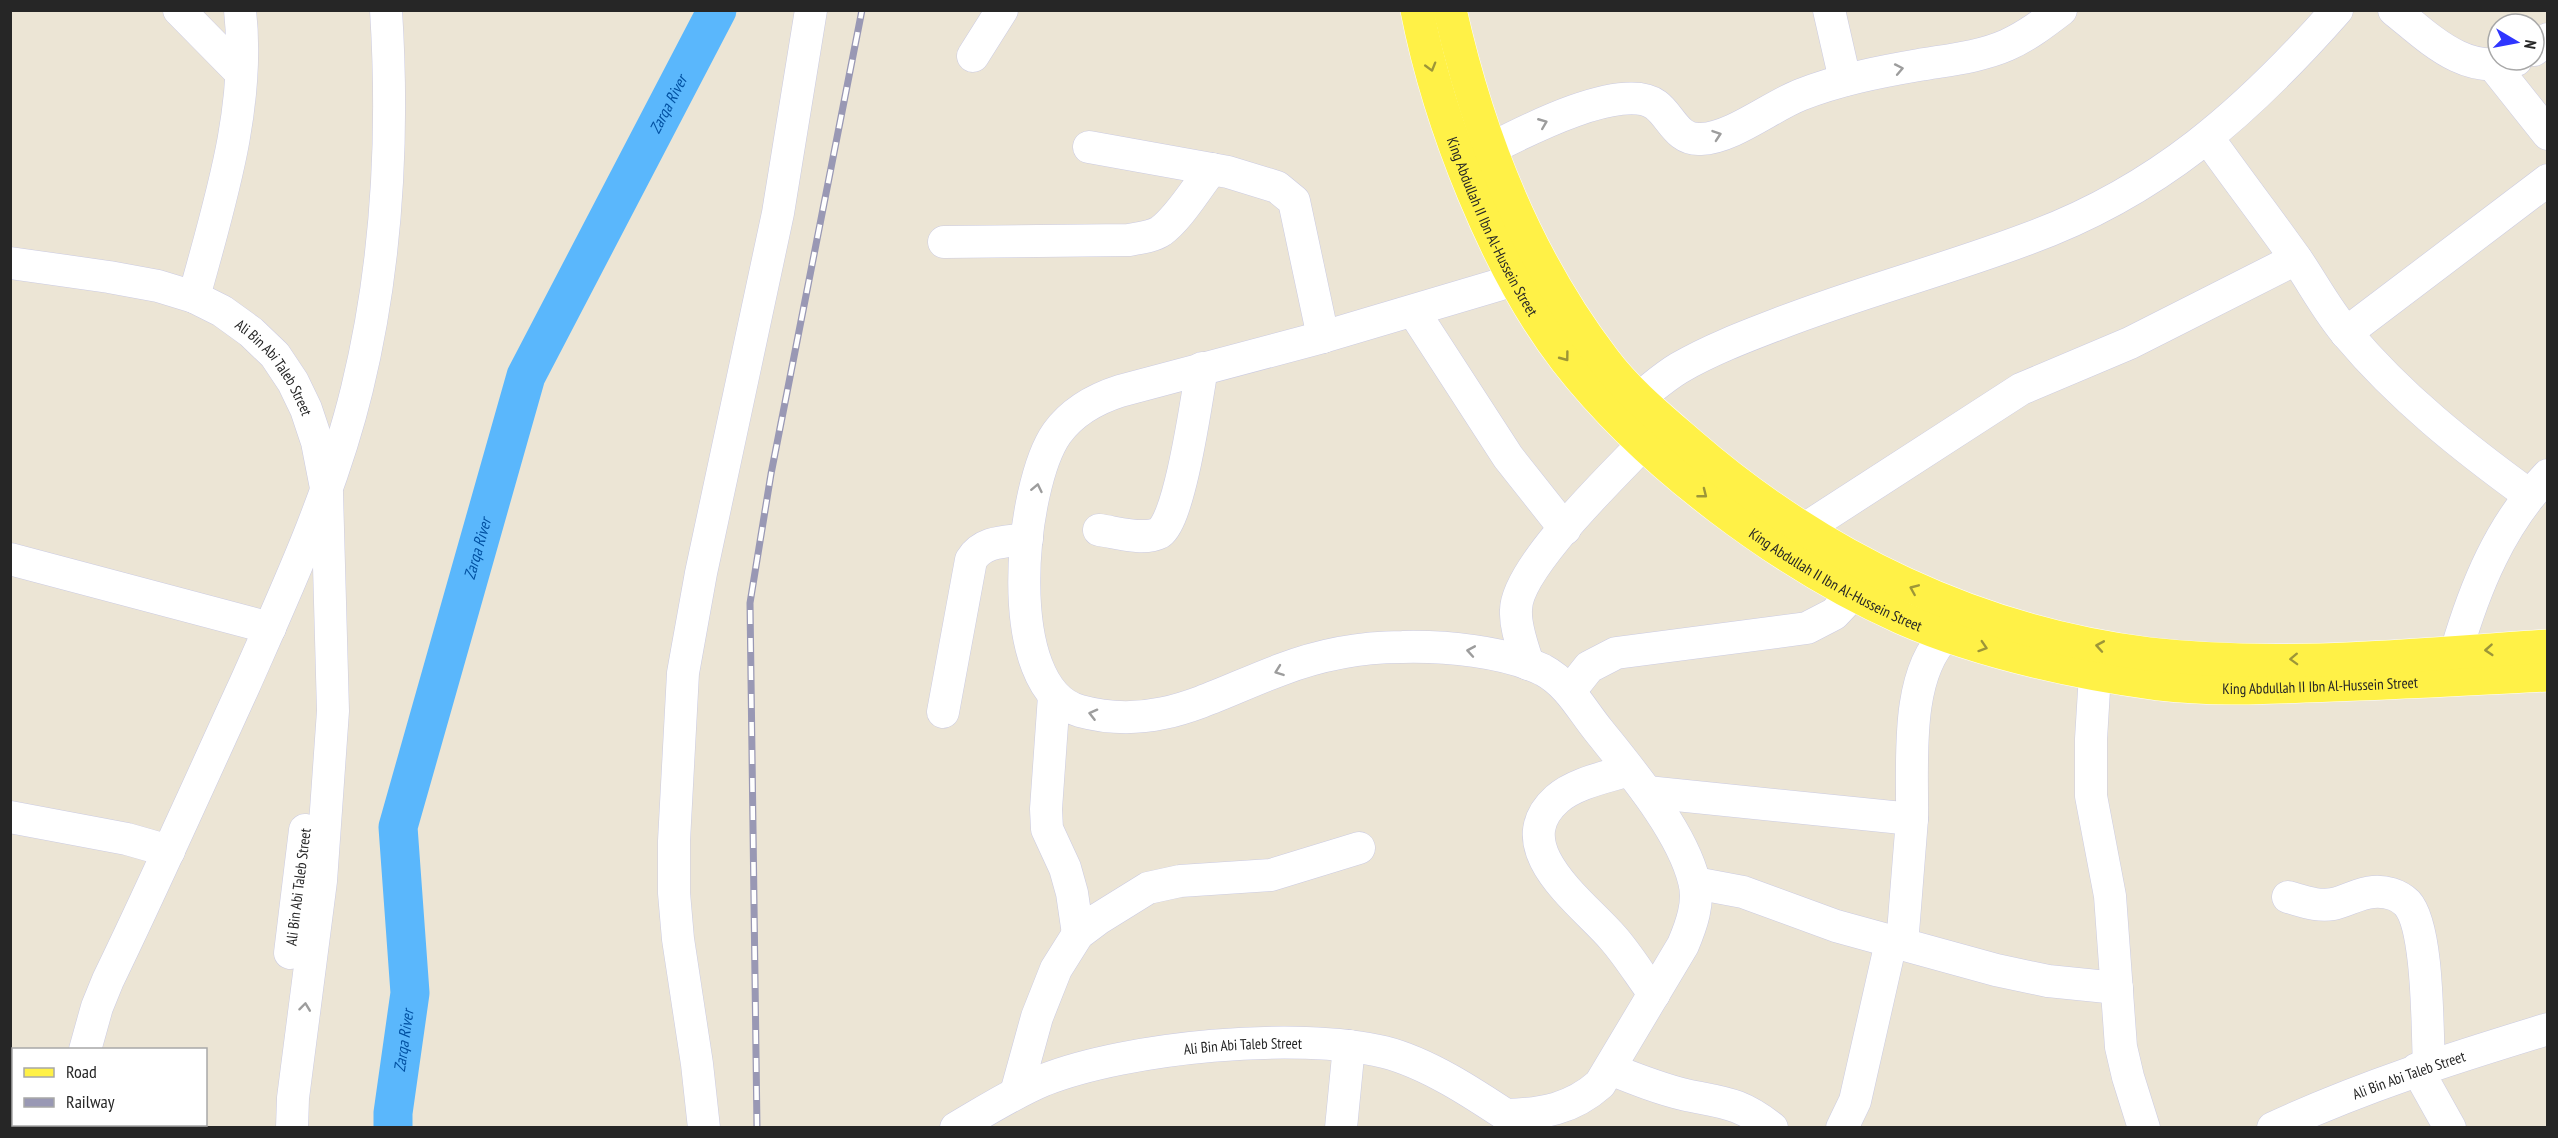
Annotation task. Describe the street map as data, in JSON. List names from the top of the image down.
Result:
{
  "streets": {
    "main road": ["King Abdullah II Ibn Al-Hussein Street"],
    "street": ["Ali Bin Abi Taleb Street"]
  },
  "water": ["Zarqa River"],
  "legend": ["Road", "Railway"],
  "north": "right"
}
